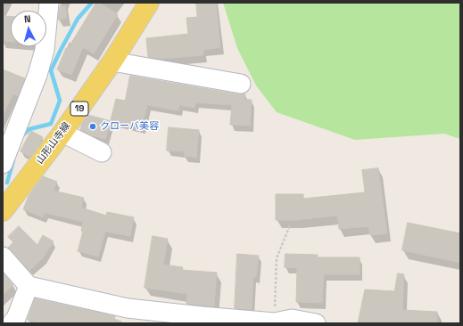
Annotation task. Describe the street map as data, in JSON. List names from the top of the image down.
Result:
{
  "streets": {
    "main road": ["19", "山形山寺線"]
  },
  "places": ["クローバ美容"],
  "north": "top"
}
